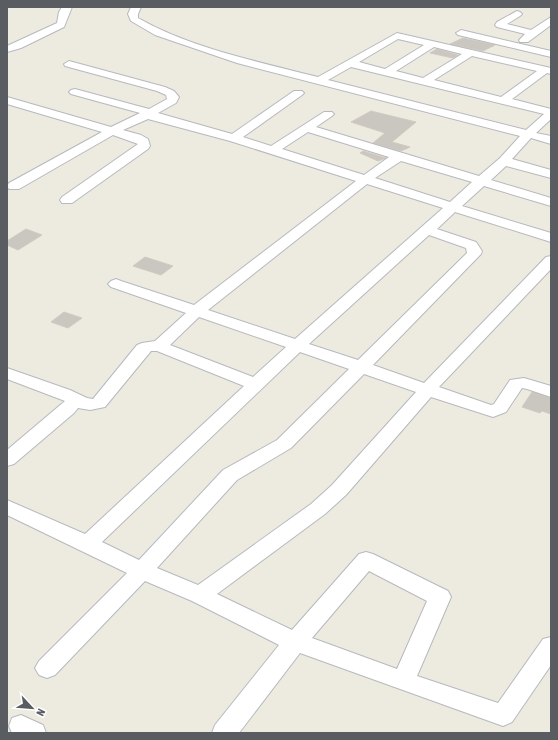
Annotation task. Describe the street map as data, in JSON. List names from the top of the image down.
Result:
{
  "north": "bottom right"
}
